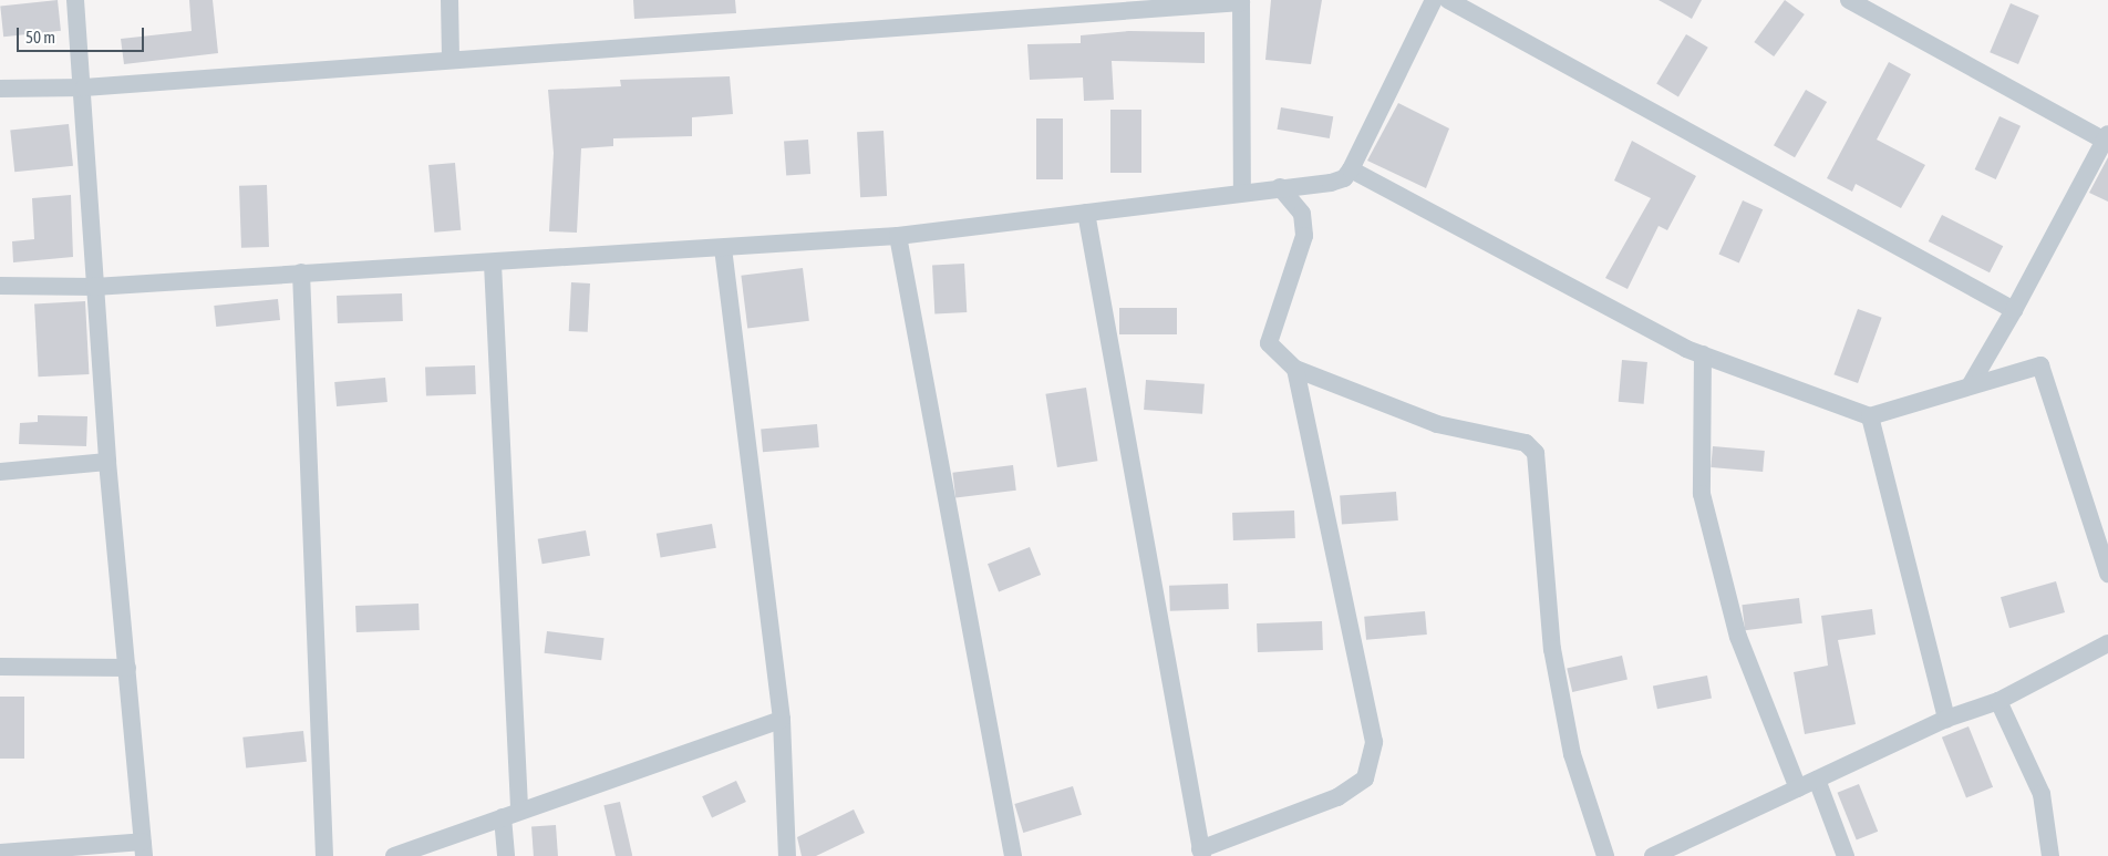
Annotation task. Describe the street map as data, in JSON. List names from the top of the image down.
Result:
{
  "scale_bar": "50 m"
}
